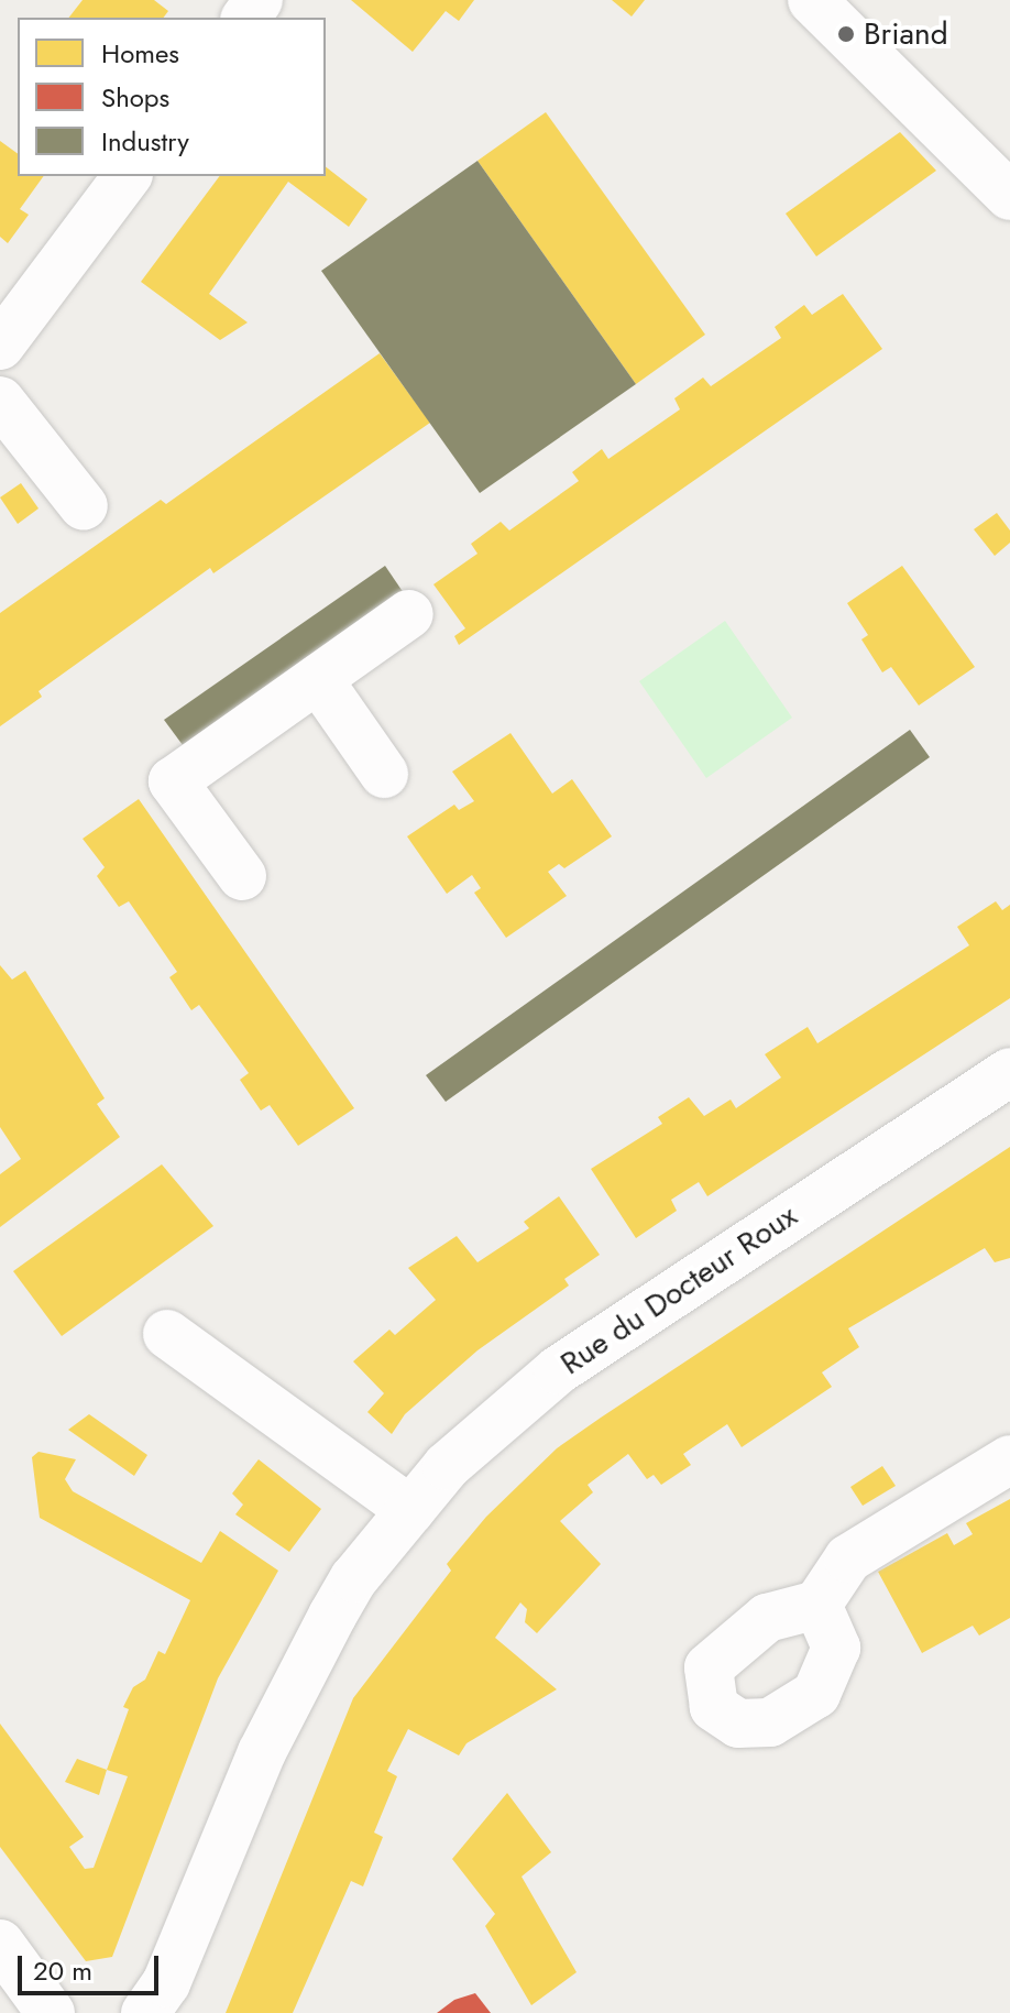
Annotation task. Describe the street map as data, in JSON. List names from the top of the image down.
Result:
{
  "streets": {
    "street": ["Rue du Docteur Roux"]
  },
  "places": ["Briand"],
  "legend": ["Homes", "Shops", "Industry"],
  "scale_bar": "20 m"
}
